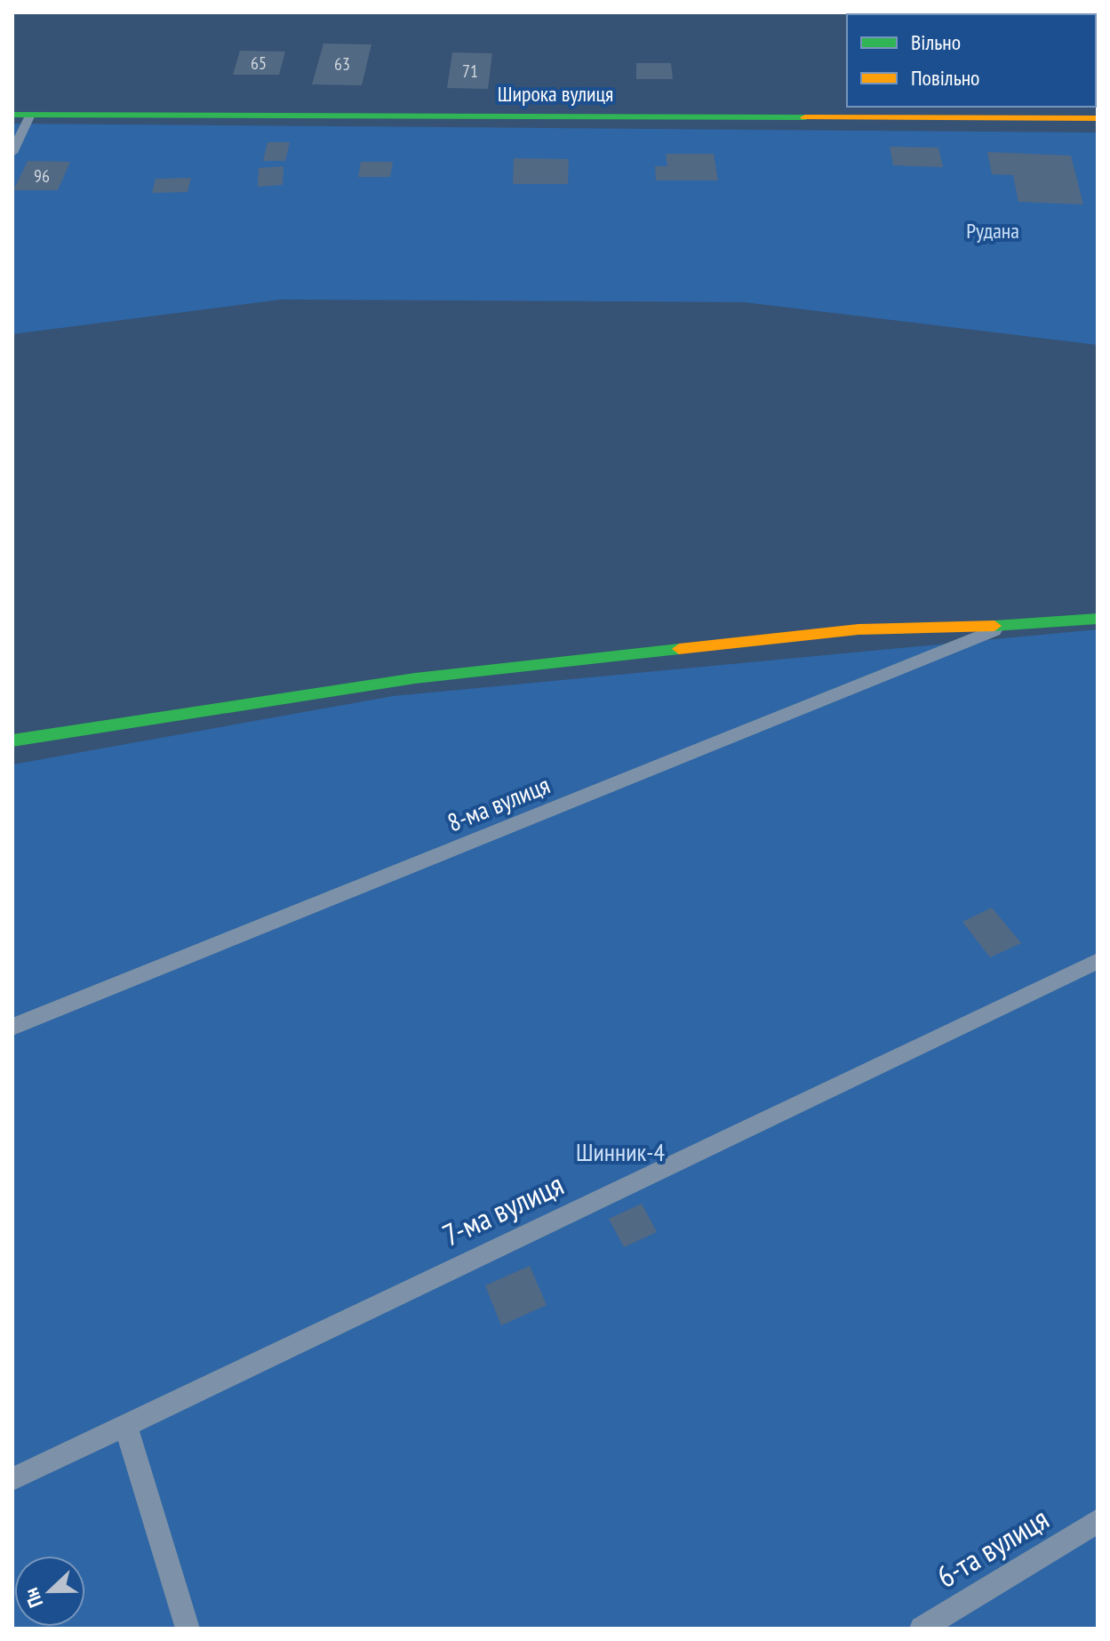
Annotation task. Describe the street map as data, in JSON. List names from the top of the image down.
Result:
{
  "streets": {
    "street": ["Широка вулиця"],
    "lane": ["8-ма вулиця", "7-ма вулиця", "6-та вулиця"]
  },
  "parks": ["Рудана", "Шинник-4"],
  "house_numbers": [
    "65",
    "63",
    "71",
    "96"
  ],
  "legend": ["Вільно", "Повільно"],
  "north": "left"
}
